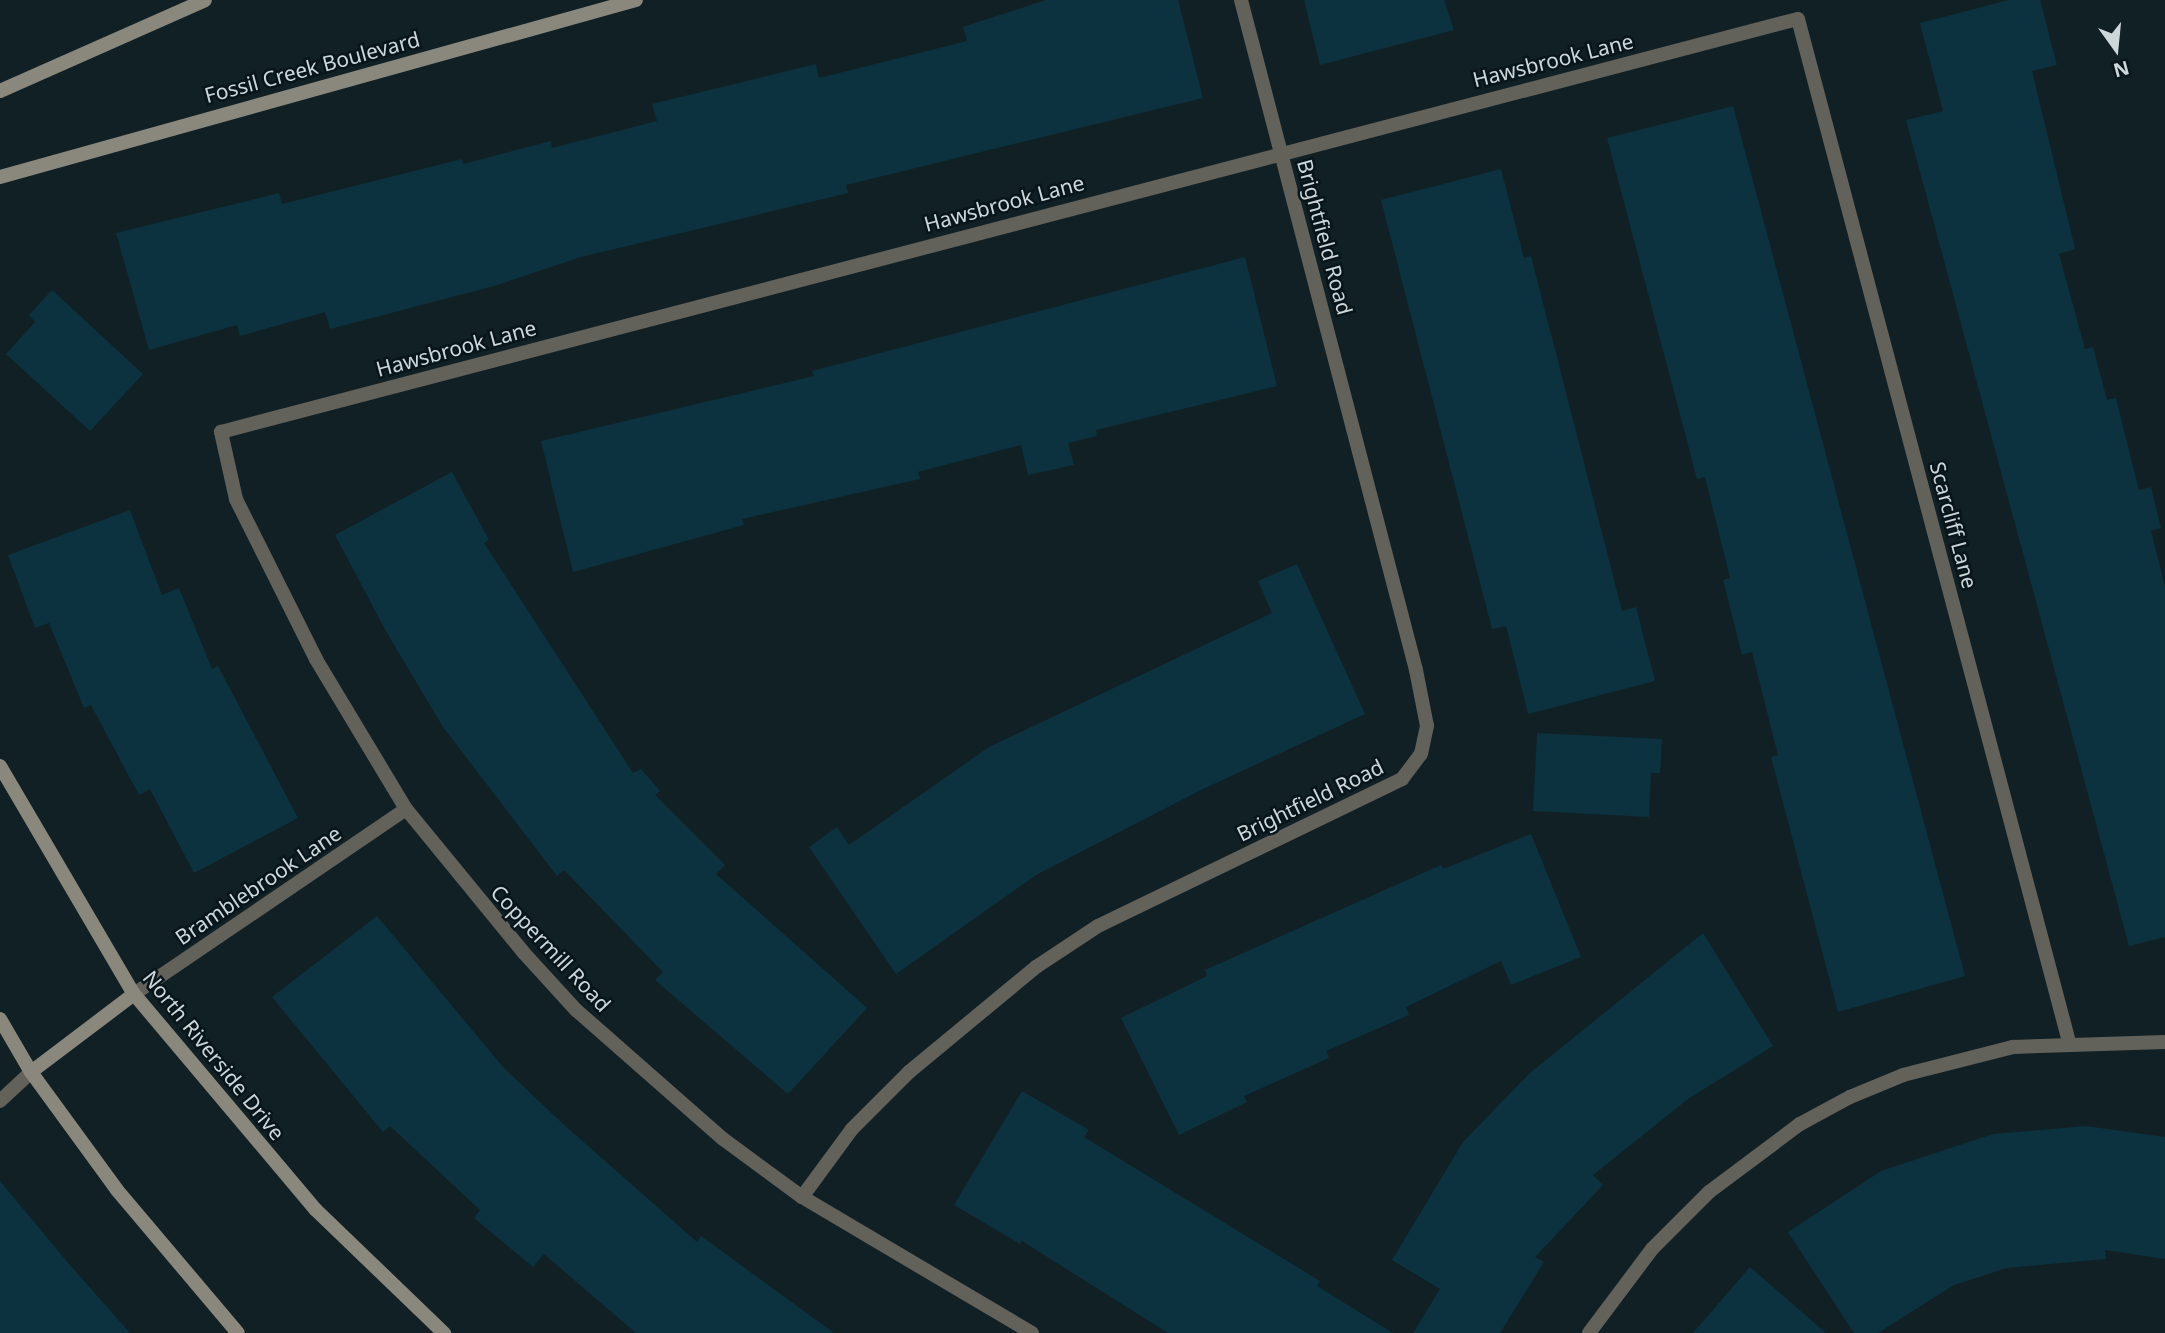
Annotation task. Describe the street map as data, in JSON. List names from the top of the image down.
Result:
{
  "streets": {
    "main road": ["Fossil Creek Boulevard", "North Riverside Drive"],
    "street": [
      "Hawsbrook Lane",
      "Brightfield Road",
      "Scarcliff Lane",
      "Bramblebrook Lane",
      "Coppermill Road"
    ]
  },
  "crossings": [
    ["Hawsbrook Lane", "Brightfield Road"],
    ["Hawsbrook Lane", "Scarcliff Lane"],
    ["Hawsbrook Lane", "Coppermill Road"],
    ["Brightfield Road", "Coppermill Road"],
    ["Bramblebrook Lane", "Coppermill Road"],
    ["Bramblebrook Lane", "North Riverside Drive"]
  ],
  "north": "bottom"
}
